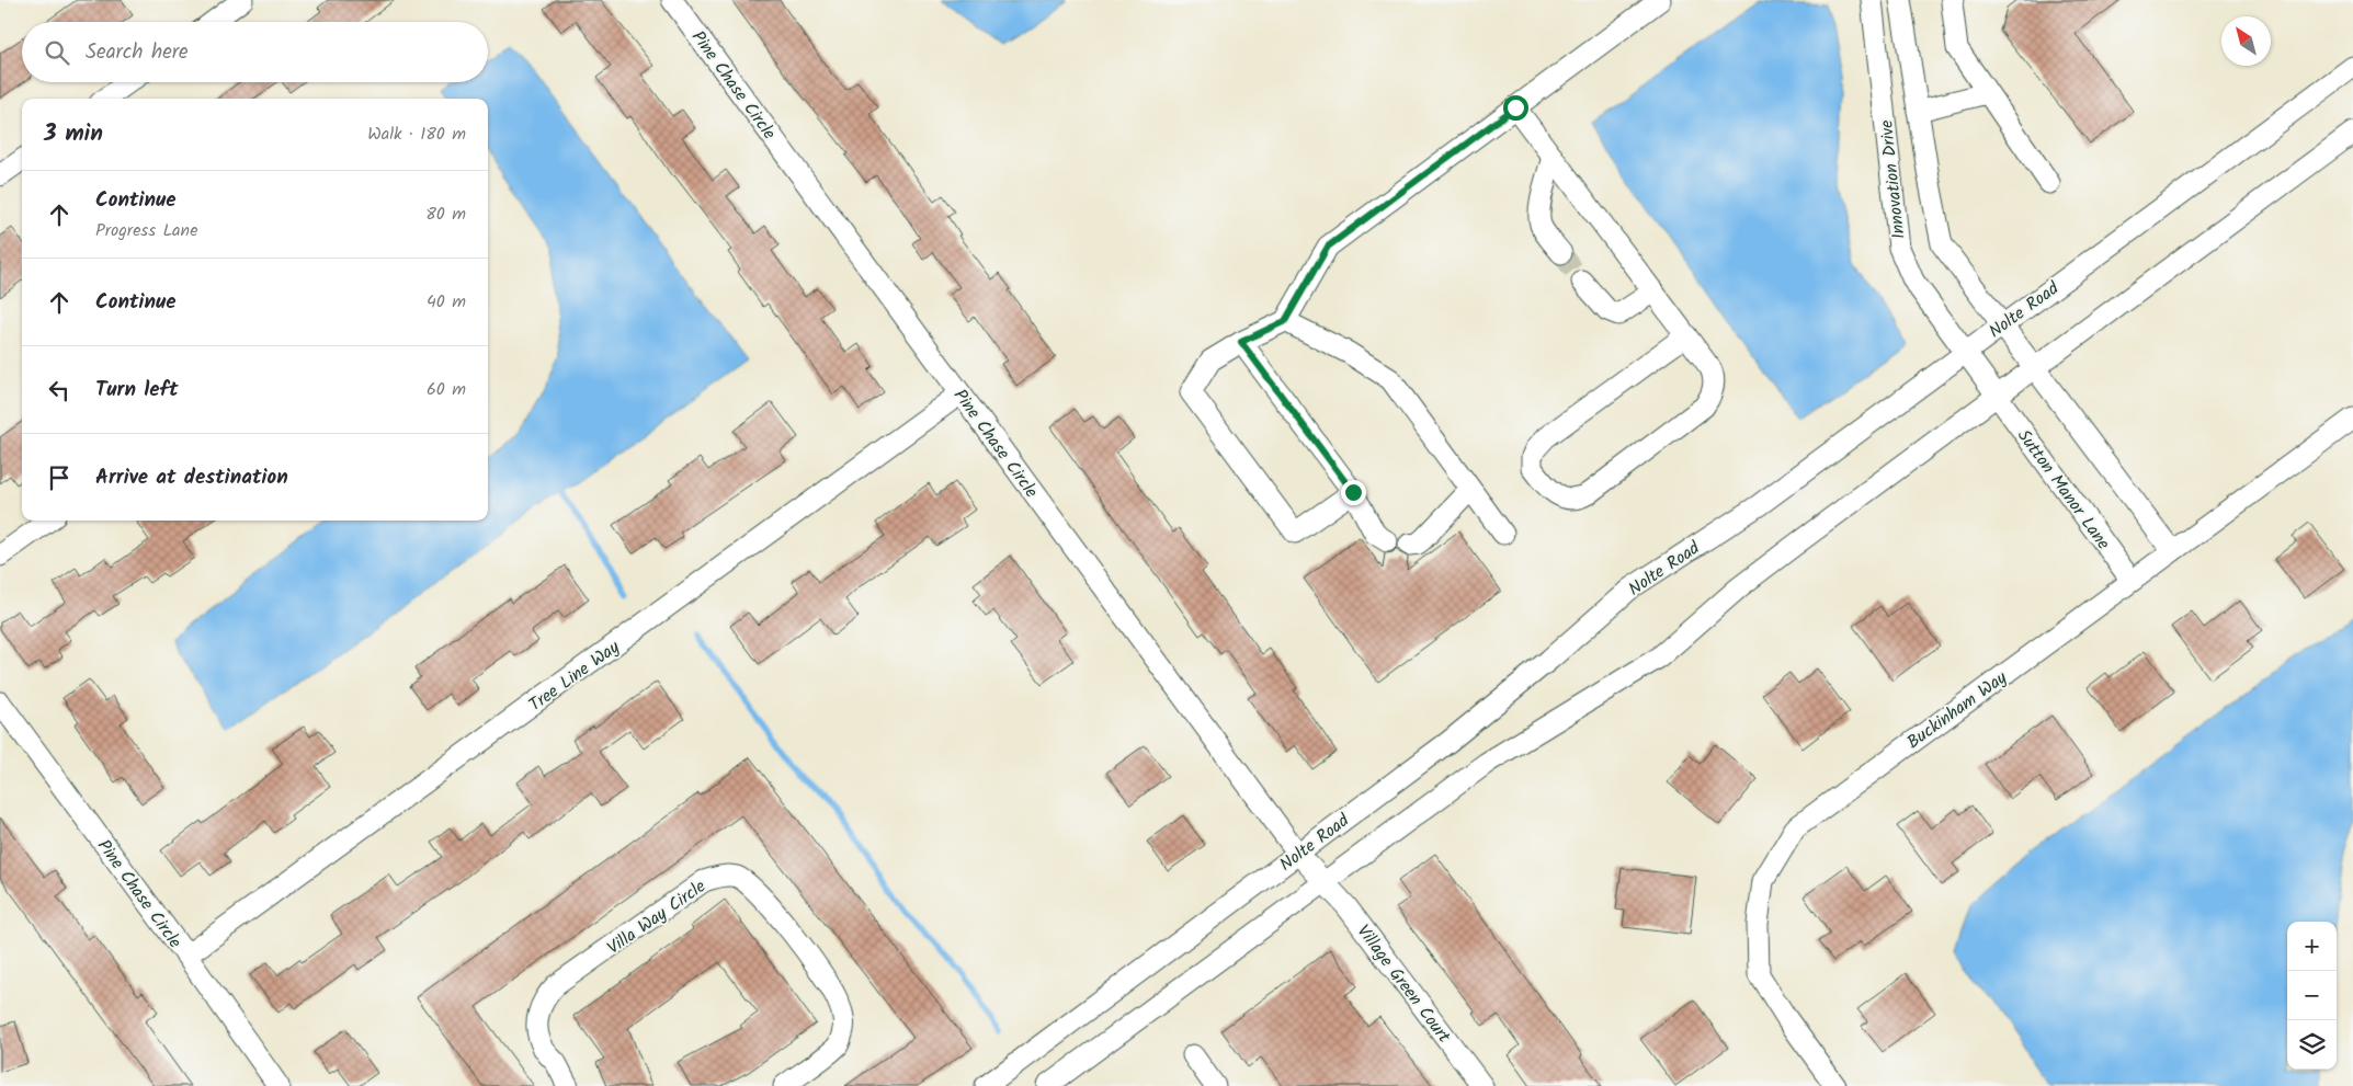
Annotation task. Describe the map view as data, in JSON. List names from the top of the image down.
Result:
{
  "streets": {
    "street": [
      "Pine Chase Circle",
      "Innovation Drive",
      "Nolte Road",
      "Sutton Manor Lane",
      "Tree Line Way",
      "Buckinham Way",
      "Villa Way Circle",
      "Village Green Court"
    ]
  },
  "crossings": [
    ["Pine Chase Circle", "Nolte Road"],
    ["Pine Chase Circle", "Tree Line Way"],
    ["Pine Chase Circle", "Village Green Court"],
    ["Innovation Drive", "Nolte Road"],
    ["Innovation Drive", "Sutton Manor Lane"],
    ["Sutton Manor Lane", "Buckinham Way"]
  ],
  "north": "top left",
  "page": {
    "search": "Search here",
    "heading": ["3 min", "Walk · 180 m"],
    "list": [
      ["Continue", "Progress Lane", "80 m"],
      ["Continue", "40 m"],
      ["Turn left", "60 m"],
      "Arrive at destination"
    ],
    "map_buttons": ["+", "−"]
  }
}
